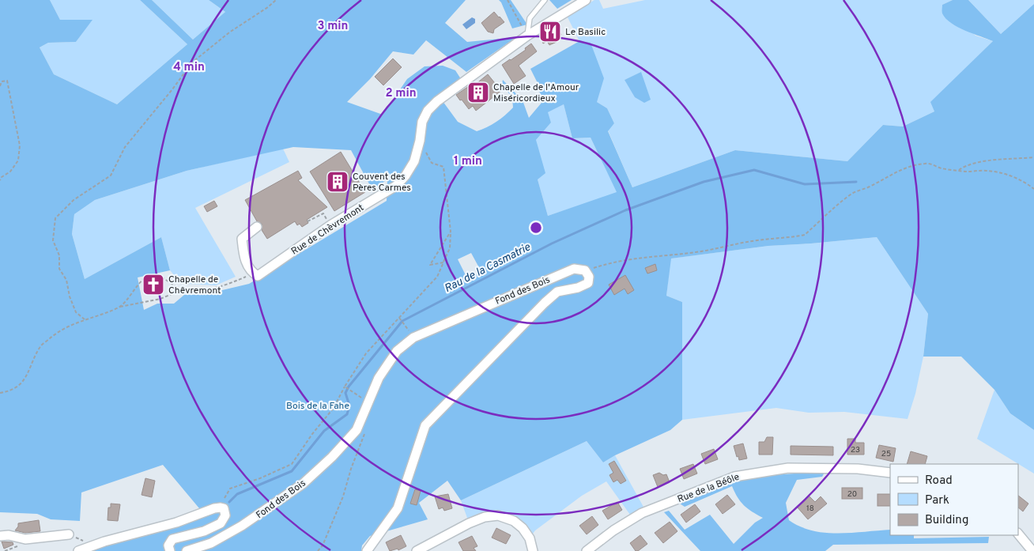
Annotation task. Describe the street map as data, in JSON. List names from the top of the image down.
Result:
{
  "streets": {
    "street": ["Rue de Chèvremont", "Fond des Bois", "Rue de la Béôle"]
  },
  "water": ["Rau de la Casmatrie"],
  "parks": ["Bois de la Fahe"],
  "places": {
    "restaurant": ["Le Basilic"],
    "building": ["Chapelle de l'Amour Miséricordieux", "Couvent des Pères Carmes"],
    "church": ["Chapelle de Chêvremont"]
  },
  "house_numbers": [
    "23",
    "25",
    "20",
    "18"
  ],
  "legend": ["Road", "Park", "Building"],
  "rings": [
    "3 min",
    "4 min",
    "2 min",
    "1 min"
  ]
}
